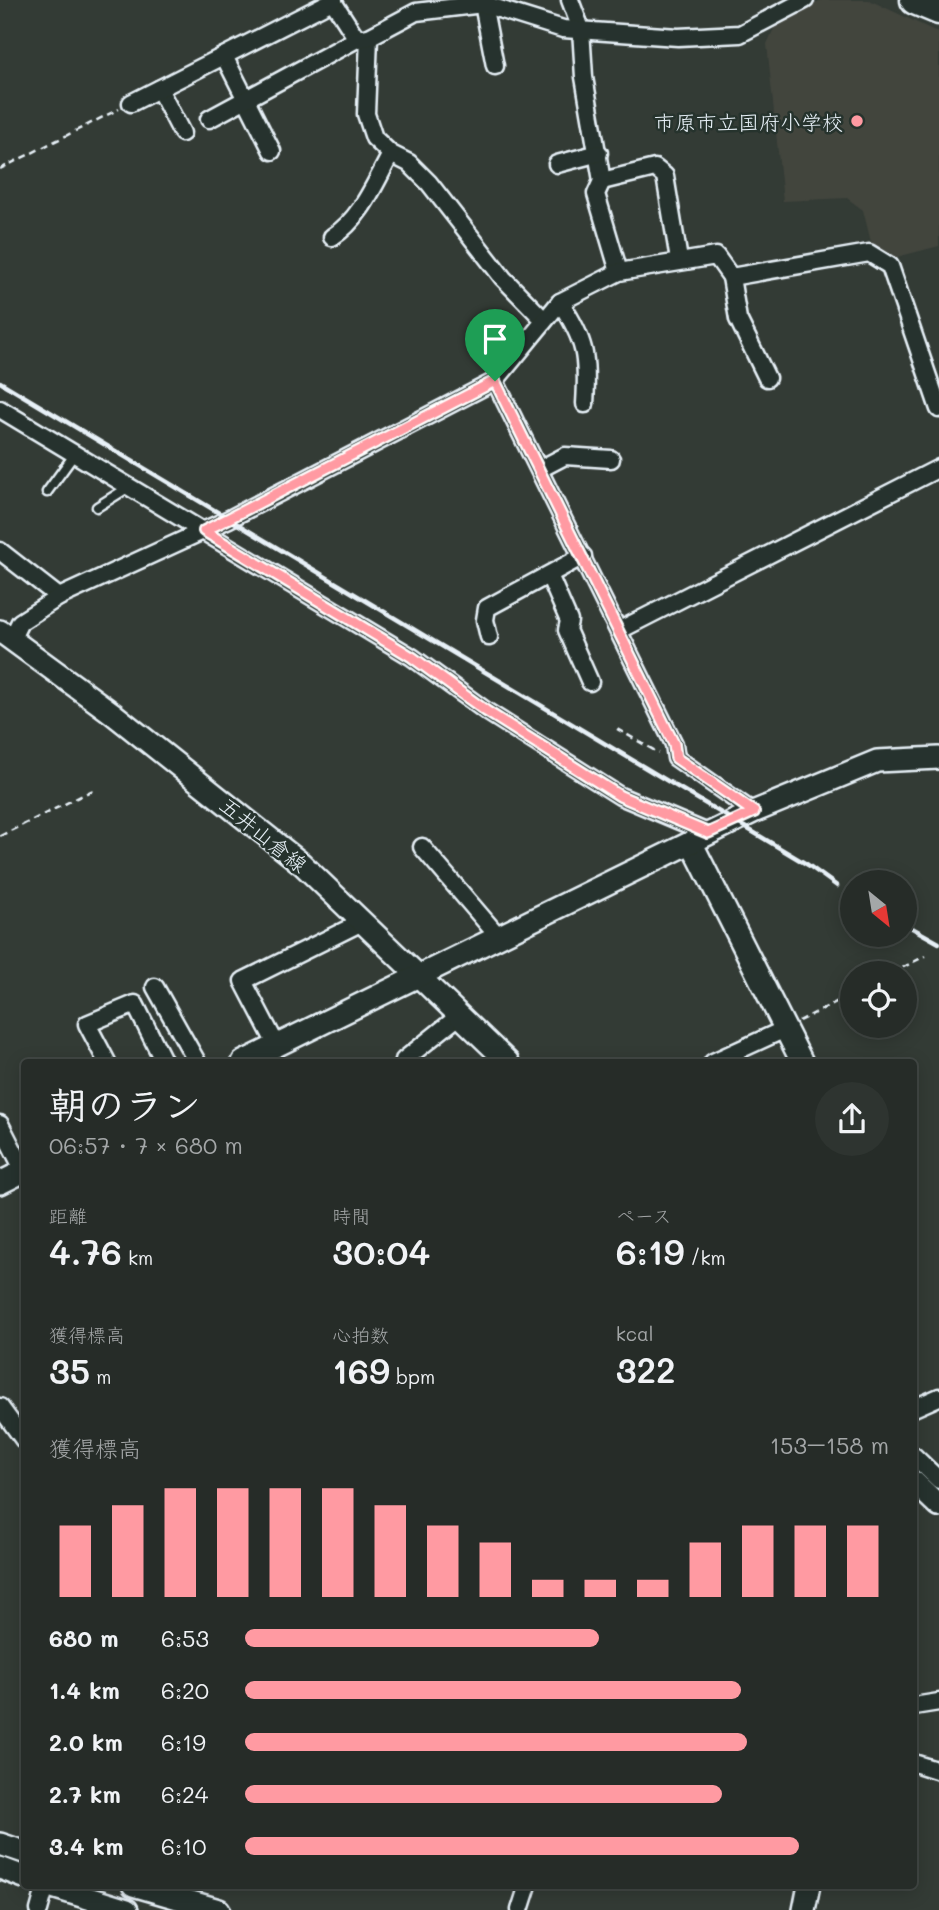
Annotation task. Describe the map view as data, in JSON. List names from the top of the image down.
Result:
{
  "streets": {
    "street": ["五井山倉線"]
  },
  "places": ["市原市立国府小学校"],
  "north": "bottom right",
  "page": {
    "heading": ["朝のラン", "06:57 · 7 × 680 m"],
    "stats": [
      ["距離", "4.76 km"],
      ["時間", "30:04"],
      ["ペース", "6:19 /km"],
      ["獲得標高", "35 m"],
      ["心拍数", "169 bpm"],
      ["kcal", "322"]
    ],
    "chart": ["獲得標高", "153–158 m"],
    "list": [
      {
        "name": "680 m",
        "note": "6:53"
      },
      {
        "name": "1.4 km",
        "note": "6:20"
      },
      {
        "name": "2.0 km",
        "note": "6:19"
      },
      {
        "name": "2.7 km",
        "note": "6:24"
      },
      {
        "name": "3.4 km",
        "note": "6:10"
      }
    ]
  }
}
